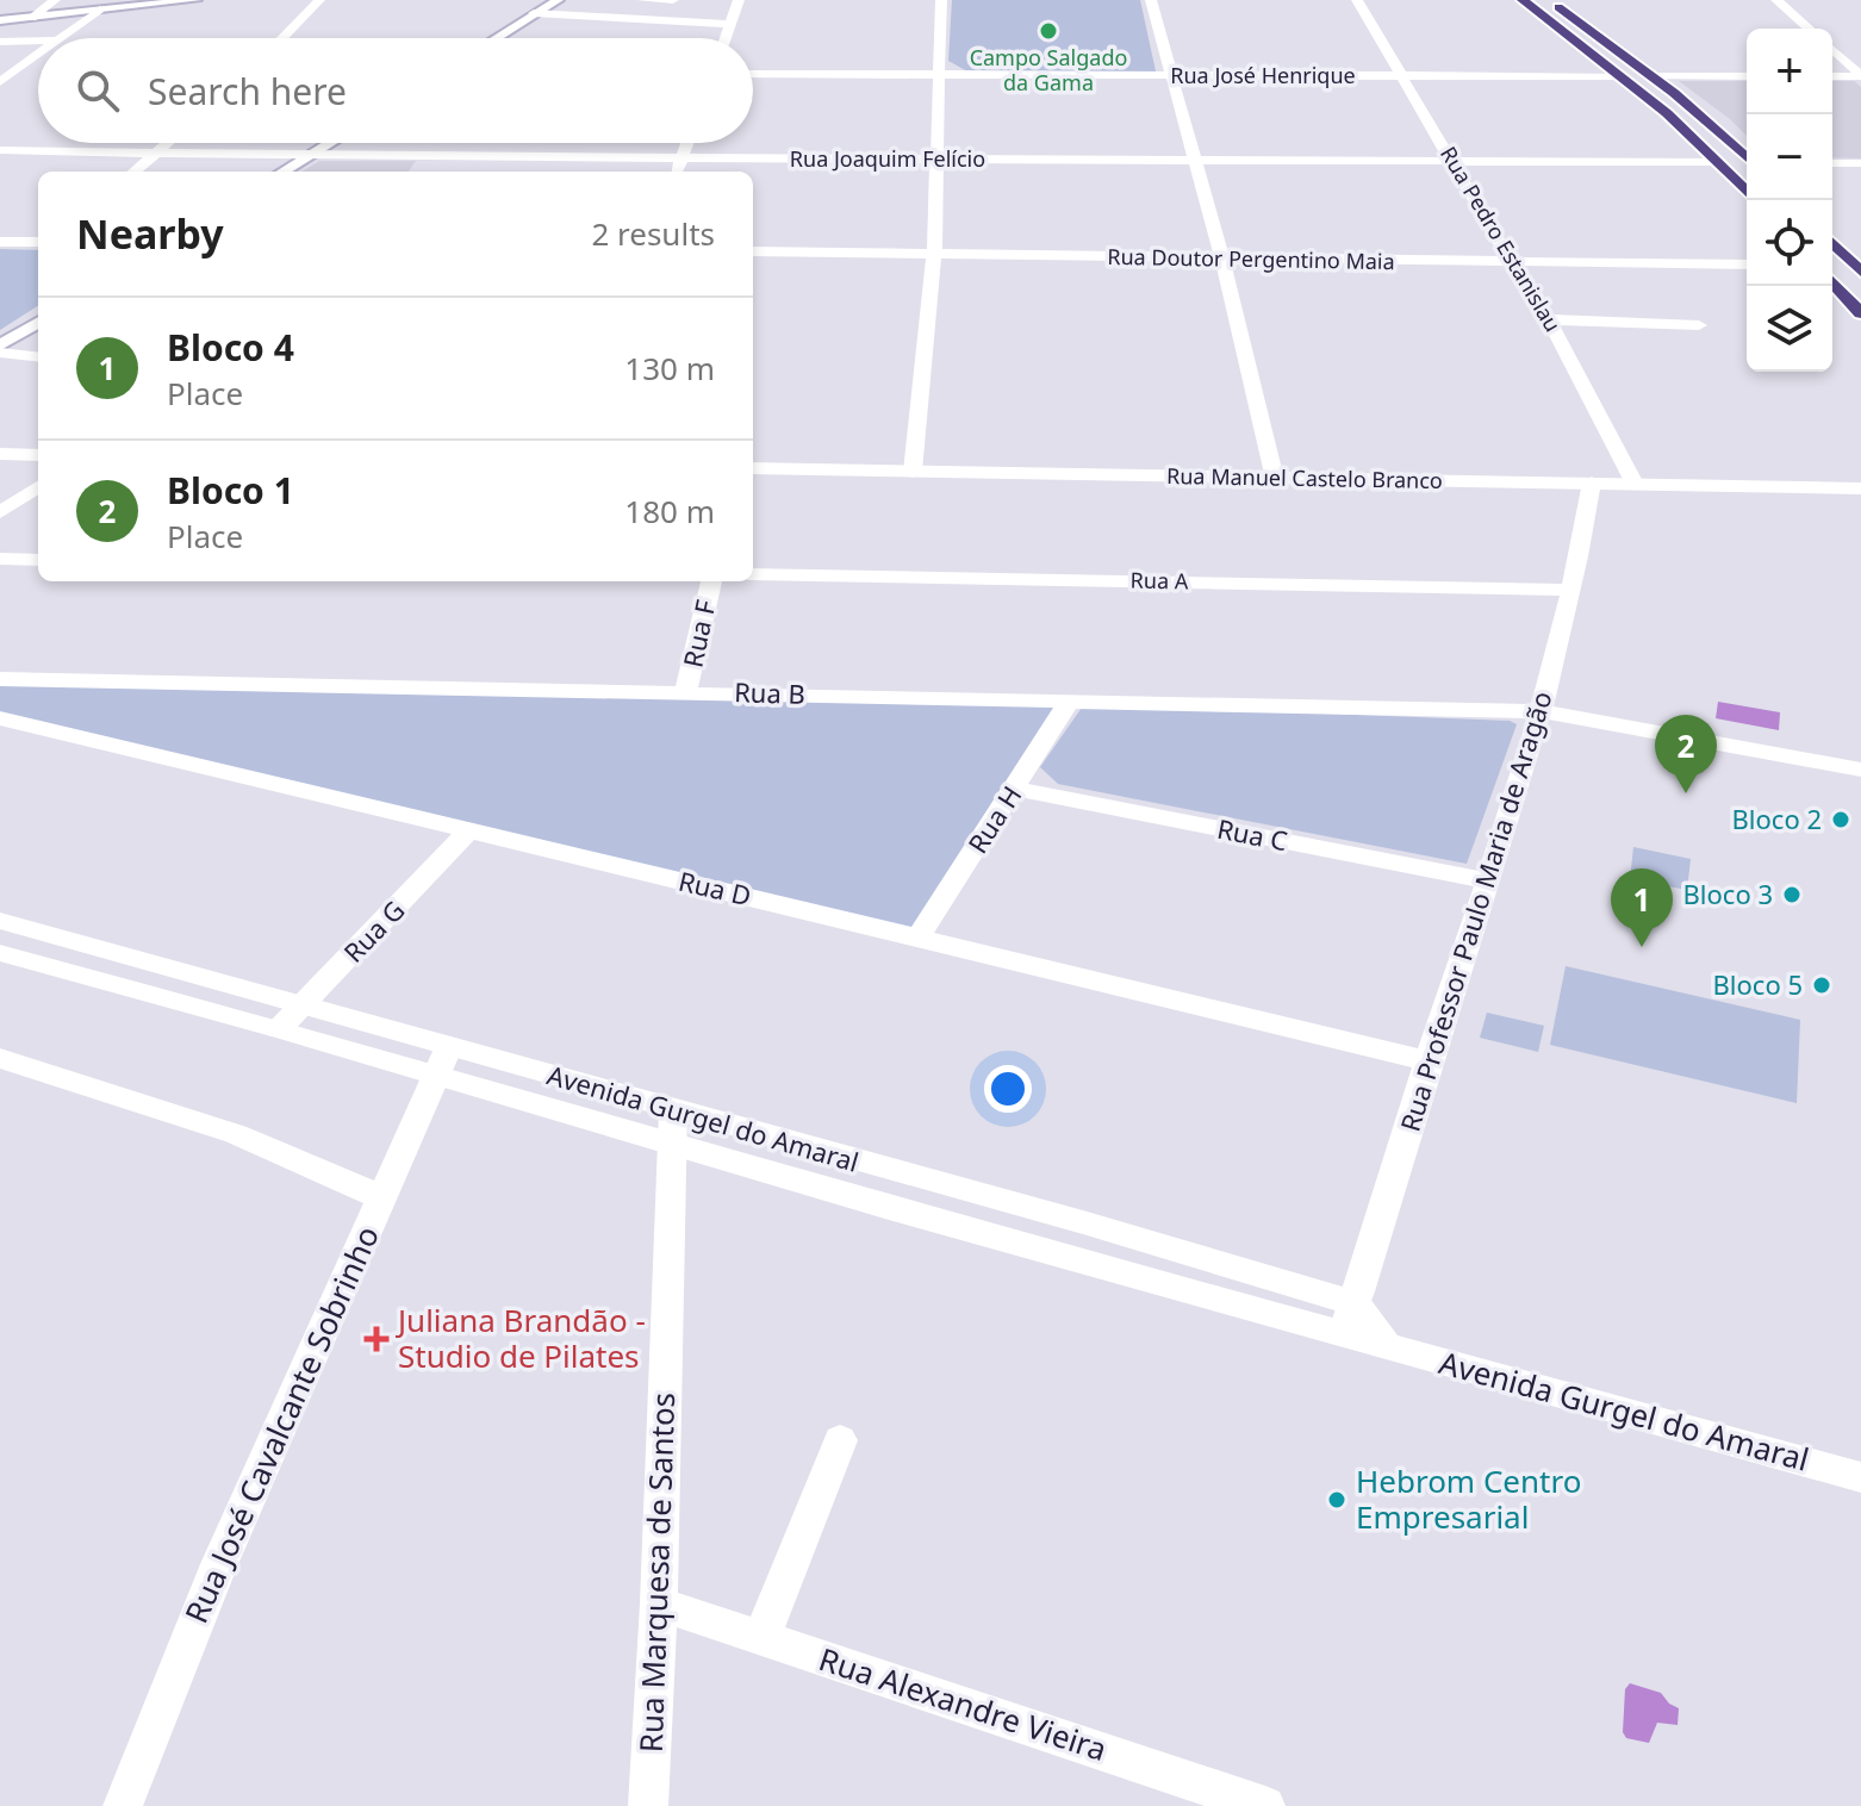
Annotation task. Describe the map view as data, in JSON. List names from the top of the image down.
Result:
{
  "streets": {
    "street": [
      "Rua José Henrique",
      "Rua Joaquim Felício",
      "Rua Pedro Estanislau",
      "Rua Doutor Pergentino Maia",
      "Rua Manuel Castelo Branco",
      "Rua A",
      "Rua F",
      "Rua B",
      "Rua H",
      "Rua C",
      "Rua D",
      "Rua Professor Paulo Maria de Aragão",
      "Rua G",
      "Avenida Gurgel do Amaral",
      "Rua José Cavalcante Sobrinho",
      "Rua Marquesa de Santos",
      "Rua Alexandre Vieira"
    ]
  },
  "crossings": [
    ["Rua José Henrique", "Rua Pedro Estanislau"],
    ["Rua Joaquim Felício", "Rua Pedro Estanislau"],
    ["Rua Pedro Estanislau", "Rua Doutor Pergentino Maia"],
    ["Rua Pedro Estanislau", "Rua Manuel Castelo Branco"],
    ["Rua Manuel Castelo Branco", "Rua Professor Paulo Maria de Aragão"],
    ["Rua A", "Rua Professor Paulo Maria de Aragão"],
    ["Rua F", "Rua B"],
    ["Rua B", "Rua H"],
    ["Rua B", "Rua Professor Paulo Maria de Aragão"],
    ["Rua H", "Rua C"],
    ["Rua H", "Rua D"],
    ["Rua C", "Rua Professor Paulo Maria de Aragão"],
    ["Rua D", "Rua Professor Paulo Maria de Aragão"],
    ["Rua D", "Rua G"],
    ["Rua Professor Paulo Maria de Aragão", "Avenida Gurgel do Amaral"],
    ["Rua G", "Avenida Gurgel do Amaral"],
    ["Avenida Gurgel do Amaral", "Rua José Cavalcante Sobrinho"],
    ["Avenida Gurgel do Amaral", "Rua Marquesa de Santos"],
    ["Rua Marquesa de Santos", "Rua Alexandre Vieira"]
  ],
  "places": {
    "other": [
      "Campo Salgado da Gama",
      "Bloco 2",
      "Bloco 3",
      "Bloco 5",
      "Hebrom Centro Empresarial"
    ],
    "health": ["Juliana Brandão - Studio de Pilates"]
  },
  "page": {
    "map_buttons": ["+", "−"],
    "search": "Search here",
    "heading": ["Nearby", "2 results"],
    "list": [
      {
        "mark": "1",
        "name": "Bloco 4",
        "note": "Place",
        "value": "130 m"
      },
      {
        "mark": "2",
        "name": "Bloco 1",
        "note": "Place",
        "value": "180 m"
      }
    ],
    "pins": ["2", "1"]
  }
}
